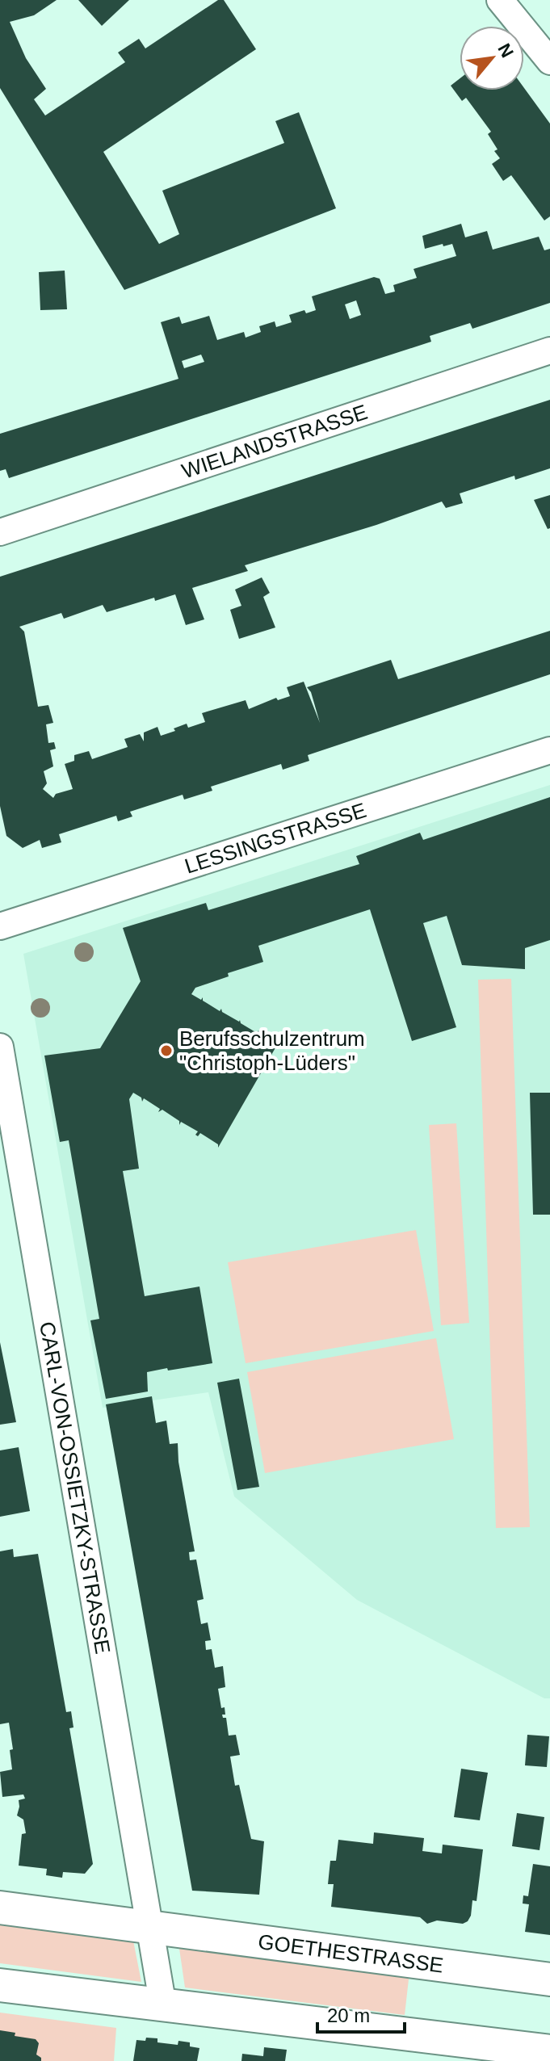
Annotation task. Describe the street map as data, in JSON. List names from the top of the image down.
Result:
{
  "streets": {
    "street": [
      "WIELANDSTRASSE",
      "LESSINGSTRASSE",
      "CARL-VON-OSSIETZKY-STRASSE",
      "GOETHESTRASSE"
    ]
  },
  "crossings": [
    ["CARL-VON-OSSIETZKY-STRASSE", "GOETHESTRASSE"]
  ],
  "places": ["Berufsschulzentrum \"Christoph-Lüders\""],
  "scale_bar": "20 m",
  "north": "top right"
}
